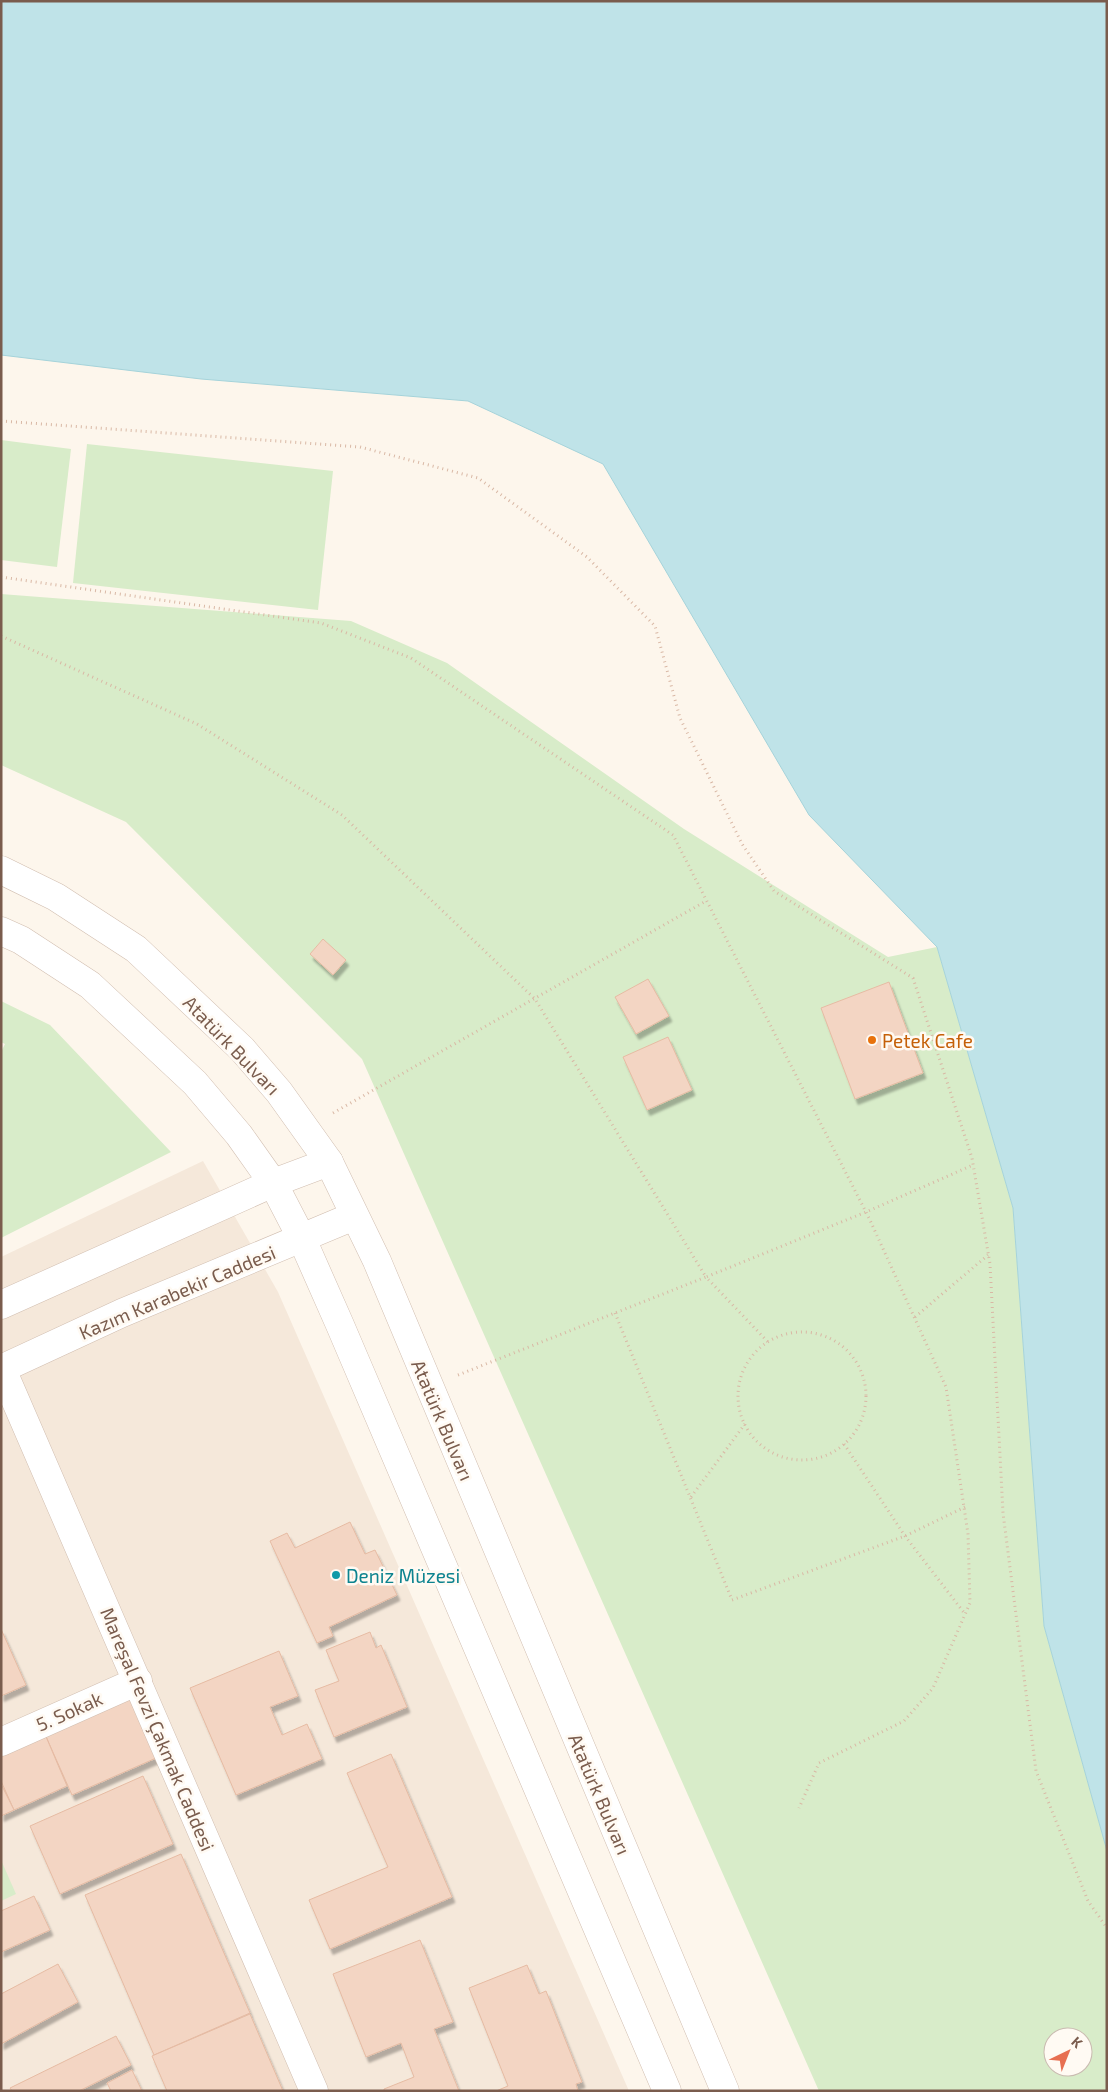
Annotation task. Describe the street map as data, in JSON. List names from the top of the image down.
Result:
{
  "streets": {
    "street": [
      "Atatürk Bulvarı",
      "Kazım Karabekir Caddesi",
      "5. Sokak",
      "Mareşal Fevzi Çakmak Caddesi"
    ]
  },
  "crossings": [
    ["Atatürk Bulvarı", "Kazım Karabekir Caddesi"],
    ["Kazım Karabekir Caddesi", "Mareşal Fevzi Çakmak Caddesi"],
    ["5. Sokak", "Mareşal Fevzi Çakmak Caddesi"]
  ],
  "places": ["Petek Cafe", "Deniz Müzesi"],
  "north": "top right"
}
